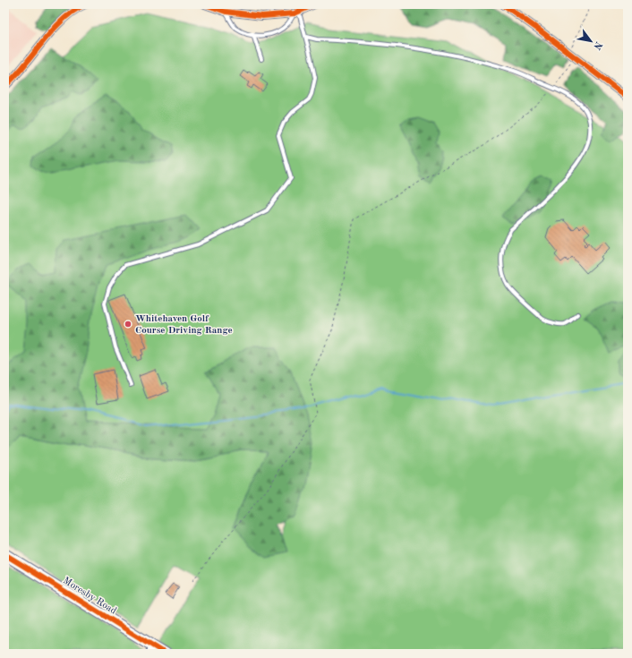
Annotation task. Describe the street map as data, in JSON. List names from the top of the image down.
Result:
{
  "streets": {
    "street": ["Moresby Road"]
  },
  "places": ["Whitehaven Golf Course Driving Range"],
  "north": "bottom right"
}
